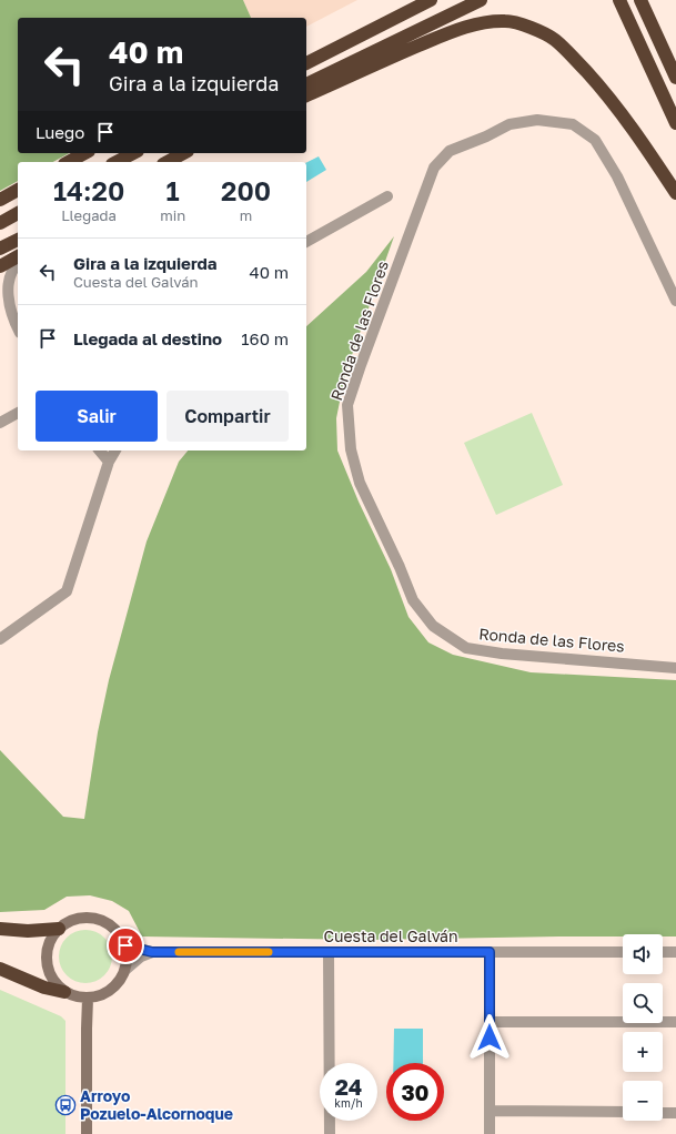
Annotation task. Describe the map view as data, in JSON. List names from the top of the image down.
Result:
{
  "streets": {
    "street": ["Ronda de las Flores", "Cuesta del Galván"]
  },
  "places": {
    "bus stop": ["Arroyo Pozuelo-Alcornoque"]
  },
  "page": {
    "turn": ["40 m", "Gira a la izquierda"],
    "then": "Luego",
    "eta": [
      "14:20",
      "Llegada",
      "1",
      "min",
      "200",
      "m"
    ],
    "list": [
      {
        "name": "Gira a la izquierda",
        "note": "Cuesta del Galván",
        "value": "40 m"
      },
      {
        "name": "Llegada al destino",
        "value": "160 m"
      }
    ],
    "buttons": ["Salir", "Compartir"],
    "map_buttons": ["+", "−"],
    "speed": "24 km/h",
    "limit": "30"
  }
}
